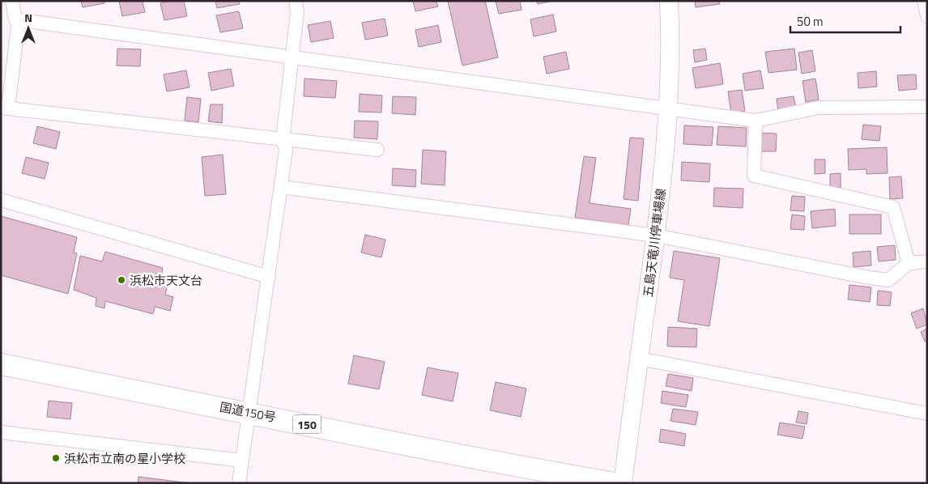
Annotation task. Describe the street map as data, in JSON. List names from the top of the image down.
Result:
{
  "streets": {
    "highway": ["国道150号", "150"],
    "main road": ["五島天竜川停車場線"]
  },
  "places": ["浜松市天文台", "浜松市立南の星小学校"],
  "scale_bar": "50 m",
  "north": "top"
}
